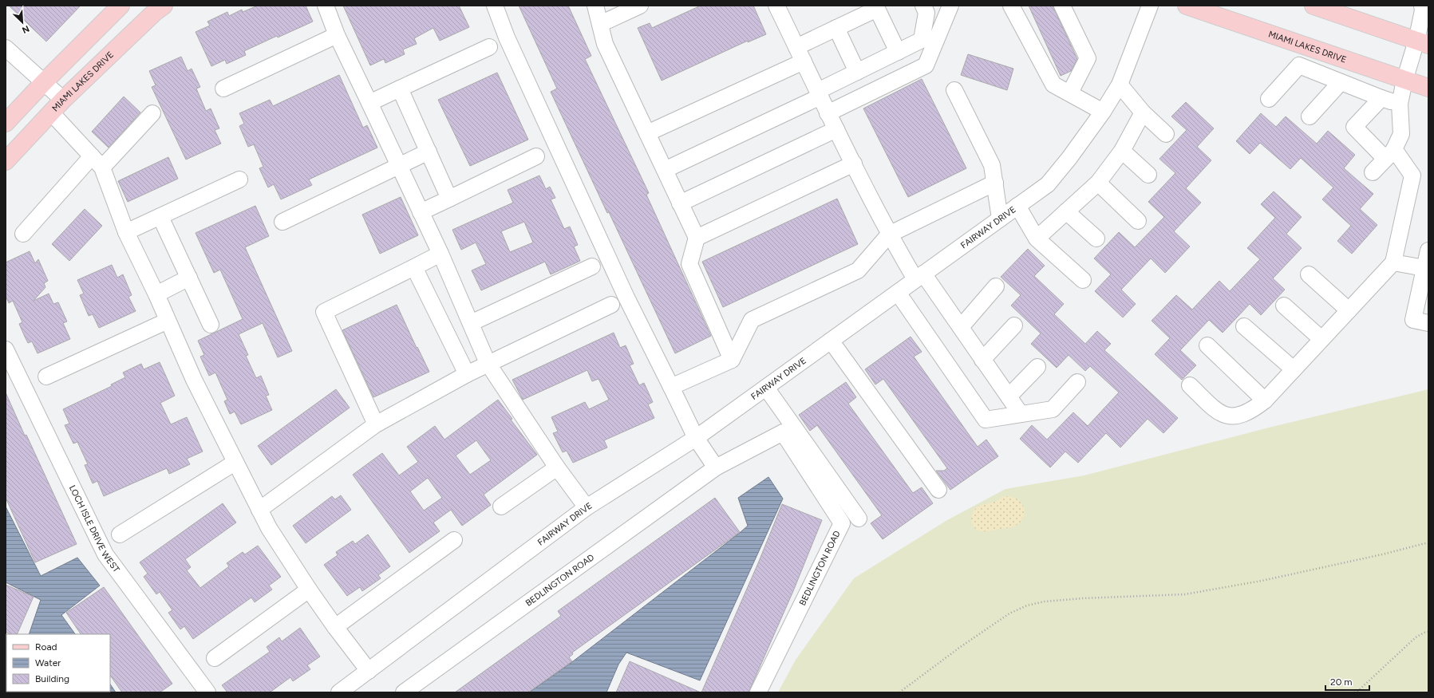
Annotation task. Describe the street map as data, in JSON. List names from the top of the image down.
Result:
{
  "streets": {
    "main road": ["MIAMI LAKES DRIVE"],
    "street": ["FAIRWAY DRIVE", "LOCH ISLE DRIVE WEST", "BEDLINGTON ROAD"]
  },
  "legend": ["Road", "Water", "Building"],
  "scale_bar": "20 m",
  "north": "bottom right"
}
